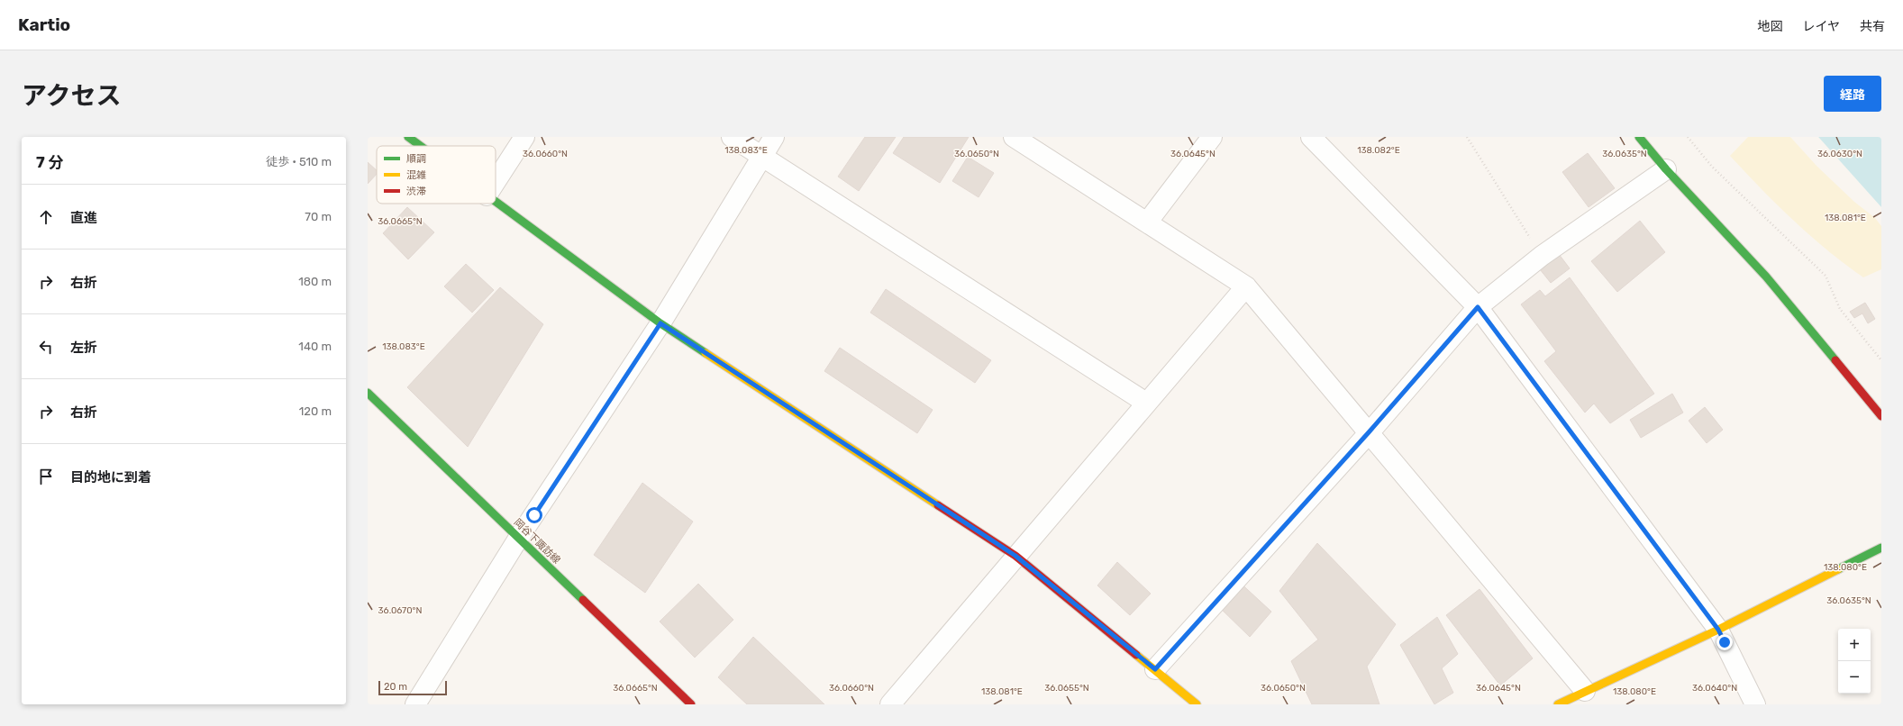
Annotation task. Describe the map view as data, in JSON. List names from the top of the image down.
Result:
{
  "streets": {
    "street": ["岡谷下諏訪線"]
  },
  "legend": ["順調", "混雑", "渋滞"],
  "scale_bar": "20 m",
  "page": {
    "header": "Kartio",
    "nav": ["地図", "レイヤ", "共有"],
    "title": "アクセス",
    "buttons": "経路",
    "heading": ["7 分", "徒歩 · 510 m"],
    "list": [
      ["直進", "70 m"],
      ["右折", "180 m"],
      ["左折", "140 m"],
      ["右折", "120 m"],
      "目的地に到着"
    ],
    "map_buttons": ["+", "−"],
    "scale": "20 m"
  },
  "coordinates": [
    "138.083°E",
    "138.082°E",
    "36.0660°N",
    "36.0650°N",
    "36.0645°N",
    "36.0635°N",
    "36.0630°N",
    "138.081°E",
    "36.0665°N",
    "138.080°E",
    "36.0670°N",
    "36.0655°N",
    "36.0640°N"
  ]
}
